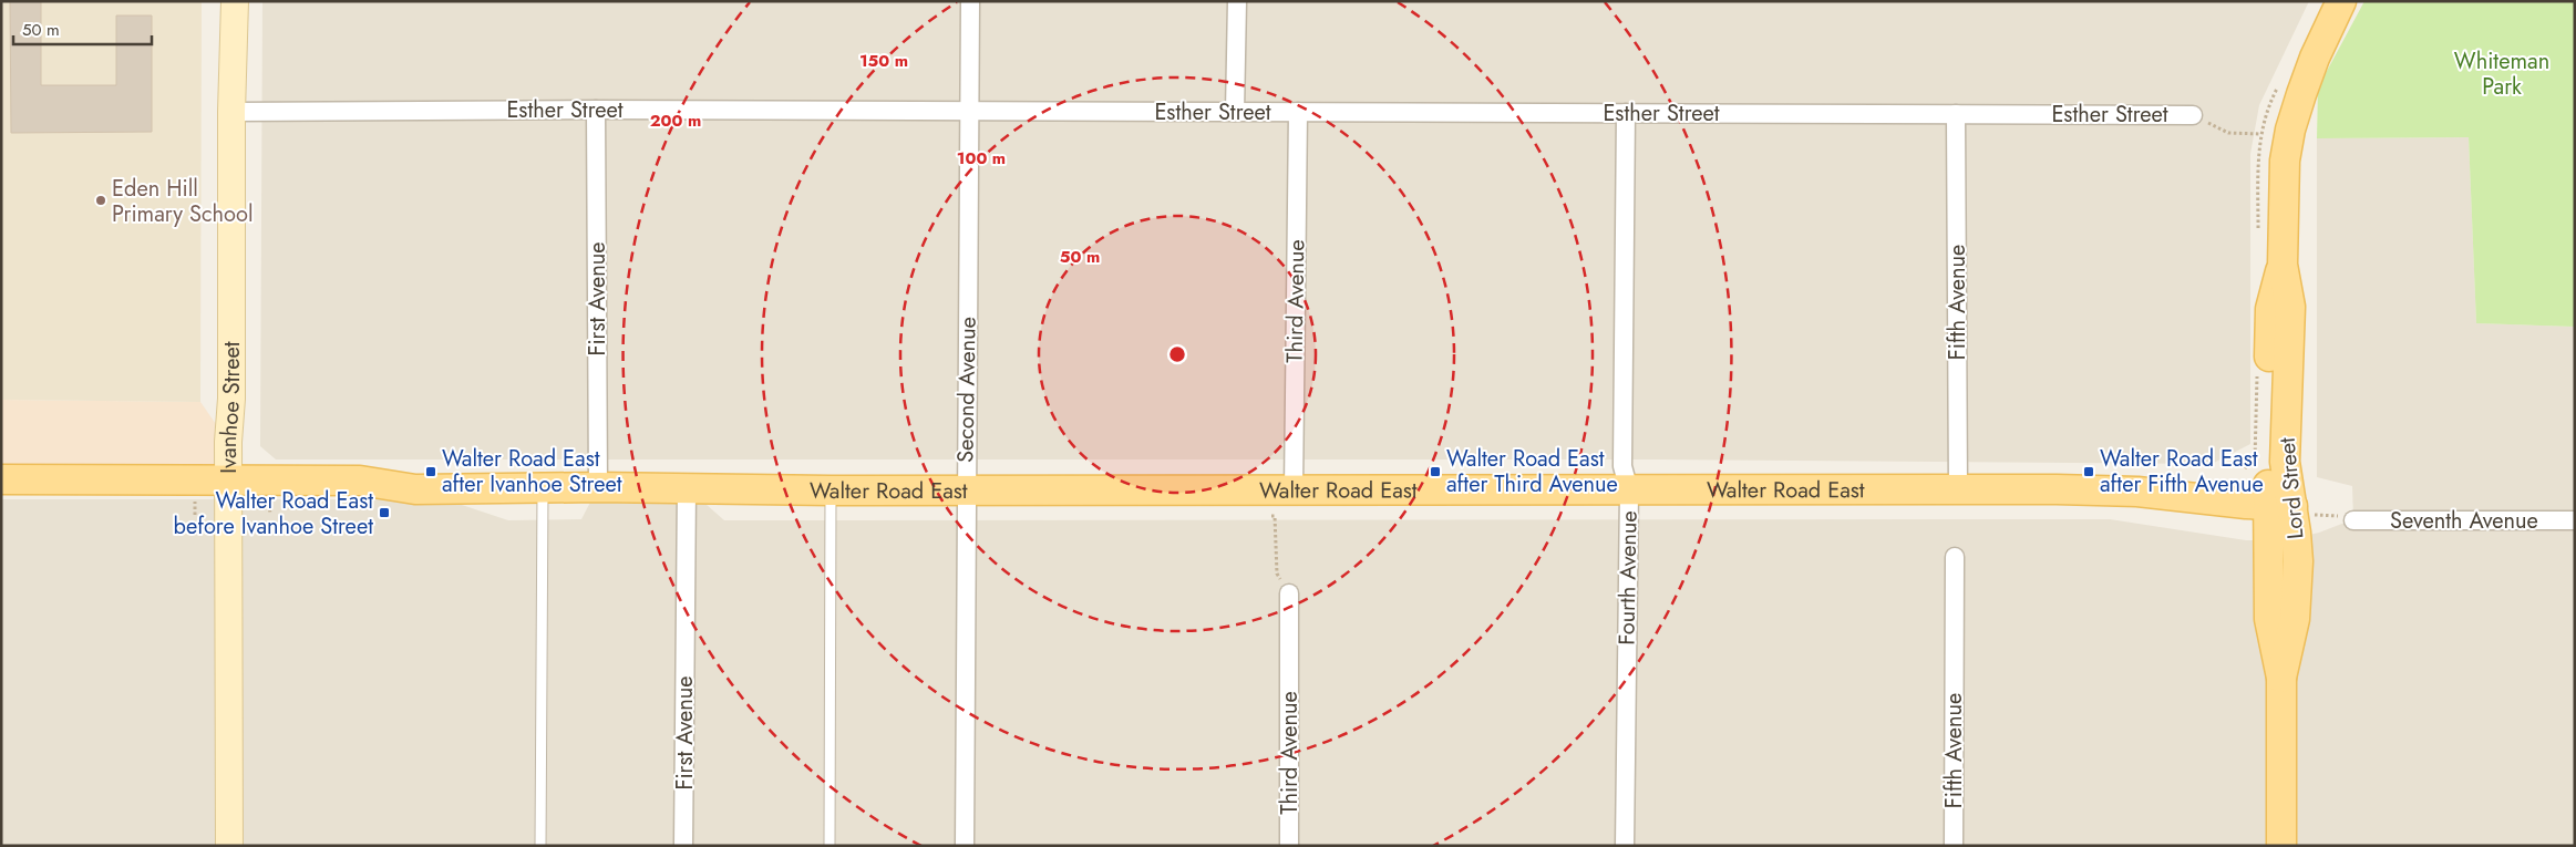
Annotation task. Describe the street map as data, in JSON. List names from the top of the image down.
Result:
{
  "streets": {
    "main road": ["Lord Street", "Walter Road East"],
    "street": [
      "Esther Street",
      "First Avenue",
      "Third Avenue",
      "Fifth Avenue",
      "Second Avenue",
      "Ivanhoe Street",
      "Seventh Avenue",
      "Fourth Avenue"
    ]
  },
  "crossings": [
    ["Esther Street", "First Avenue"],
    ["Esther Street", "Third Avenue"],
    ["Esther Street", "Fifth Avenue"],
    ["Esther Street", "Second Avenue"],
    ["Esther Street", "Ivanhoe Street"],
    ["Esther Street", "Fourth Avenue"],
    ["First Avenue", "Walter Road East"],
    ["Third Avenue", "Walter Road East"],
    ["Fifth Avenue", "Walter Road East"],
    ["Second Avenue", "Walter Road East"],
    ["Ivanhoe Street", "Walter Road East"],
    ["Lord Street", "Walter Road East"],
    ["Walter Road East", "Fourth Avenue"]
  ],
  "parks": ["Whiteman Park"],
  "places": {
    "other": ["Eden Hill Primary School"],
    "transit": [
      "Walter Road East after Ivanhoe Street",
      "Walter Road East after Third Avenue",
      "Walter Road East after Fifth Avenue",
      "Walter Road East before Ivanhoe Street"
    ]
  },
  "scale_bar": "50 m",
  "rings": [
    "150 m",
    "200 m",
    "100 m",
    "50 m"
  ]
}
